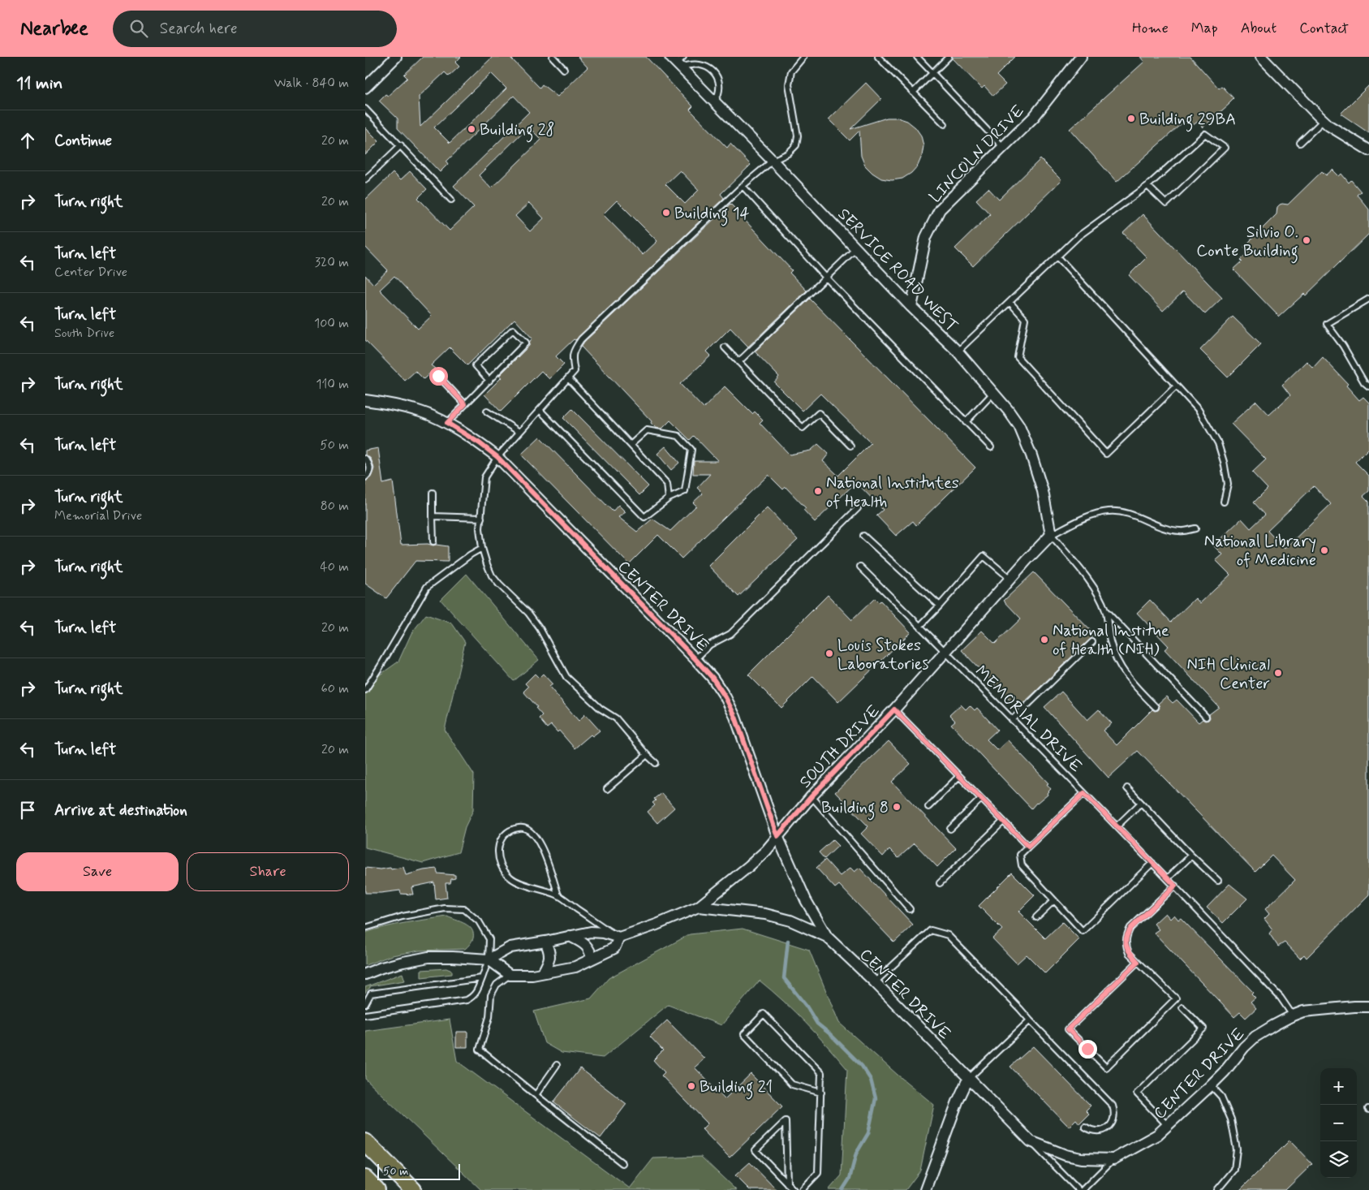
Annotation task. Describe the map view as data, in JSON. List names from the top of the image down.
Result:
{
  "streets": {
    "street": [
      "LINCOLN DRIVE",
      "SERVICE ROAD WEST",
      "CENTER DRIVE",
      "SOUTH DRIVE"
    ],
    "lane": ["MEMORIAL DRIVE"]
  },
  "crossings": [
    ["LINCOLN DRIVE", "SERVICE ROAD WEST"],
    ["SERVICE ROAD WEST", "SOUTH DRIVE"],
    ["CENTER DRIVE", "MEMORIAL DRIVE"],
    ["CENTER DRIVE", "SOUTH DRIVE"],
    ["MEMORIAL DRIVE", "SOUTH DRIVE"]
  ],
  "places": [
    "Building 29BA",
    "Building 28",
    "Building 14",
    "Silvio O. Conte Building",
    "National Institutes of Health",
    "National Library of Medicine",
    "National Institue of Health (NIH)",
    "Louis Stokes Laboratories",
    "NIH Clinical Center",
    "Building 8",
    "Building 21"
  ],
  "scale_bar": "50 m",
  "page": {
    "header": "Nearbee",
    "search": "Search here",
    "nav": [
      "Home",
      "Map",
      "About",
      "Contact"
    ],
    "heading": ["11 min", "Walk · 840 m"],
    "list": [
      ["Continue", "20 m"],
      ["Turn right", "20 m"],
      ["Turn left", "Center Drive", "320 m"],
      ["Turn left", "South Drive", "100 m"],
      ["Turn right", "110 m"],
      ["Turn left", "50 m"],
      ["Turn right", "Memorial Drive", "80 m"],
      ["Turn right", "40 m"],
      ["Turn left", "20 m"],
      ["Turn right", "60 m"],
      ["Turn left", "20 m"],
      "Arrive at destination"
    ],
    "buttons": ["Save", "Share"],
    "map_buttons": ["+", "−"],
    "scale": "50 m"
  }
}
